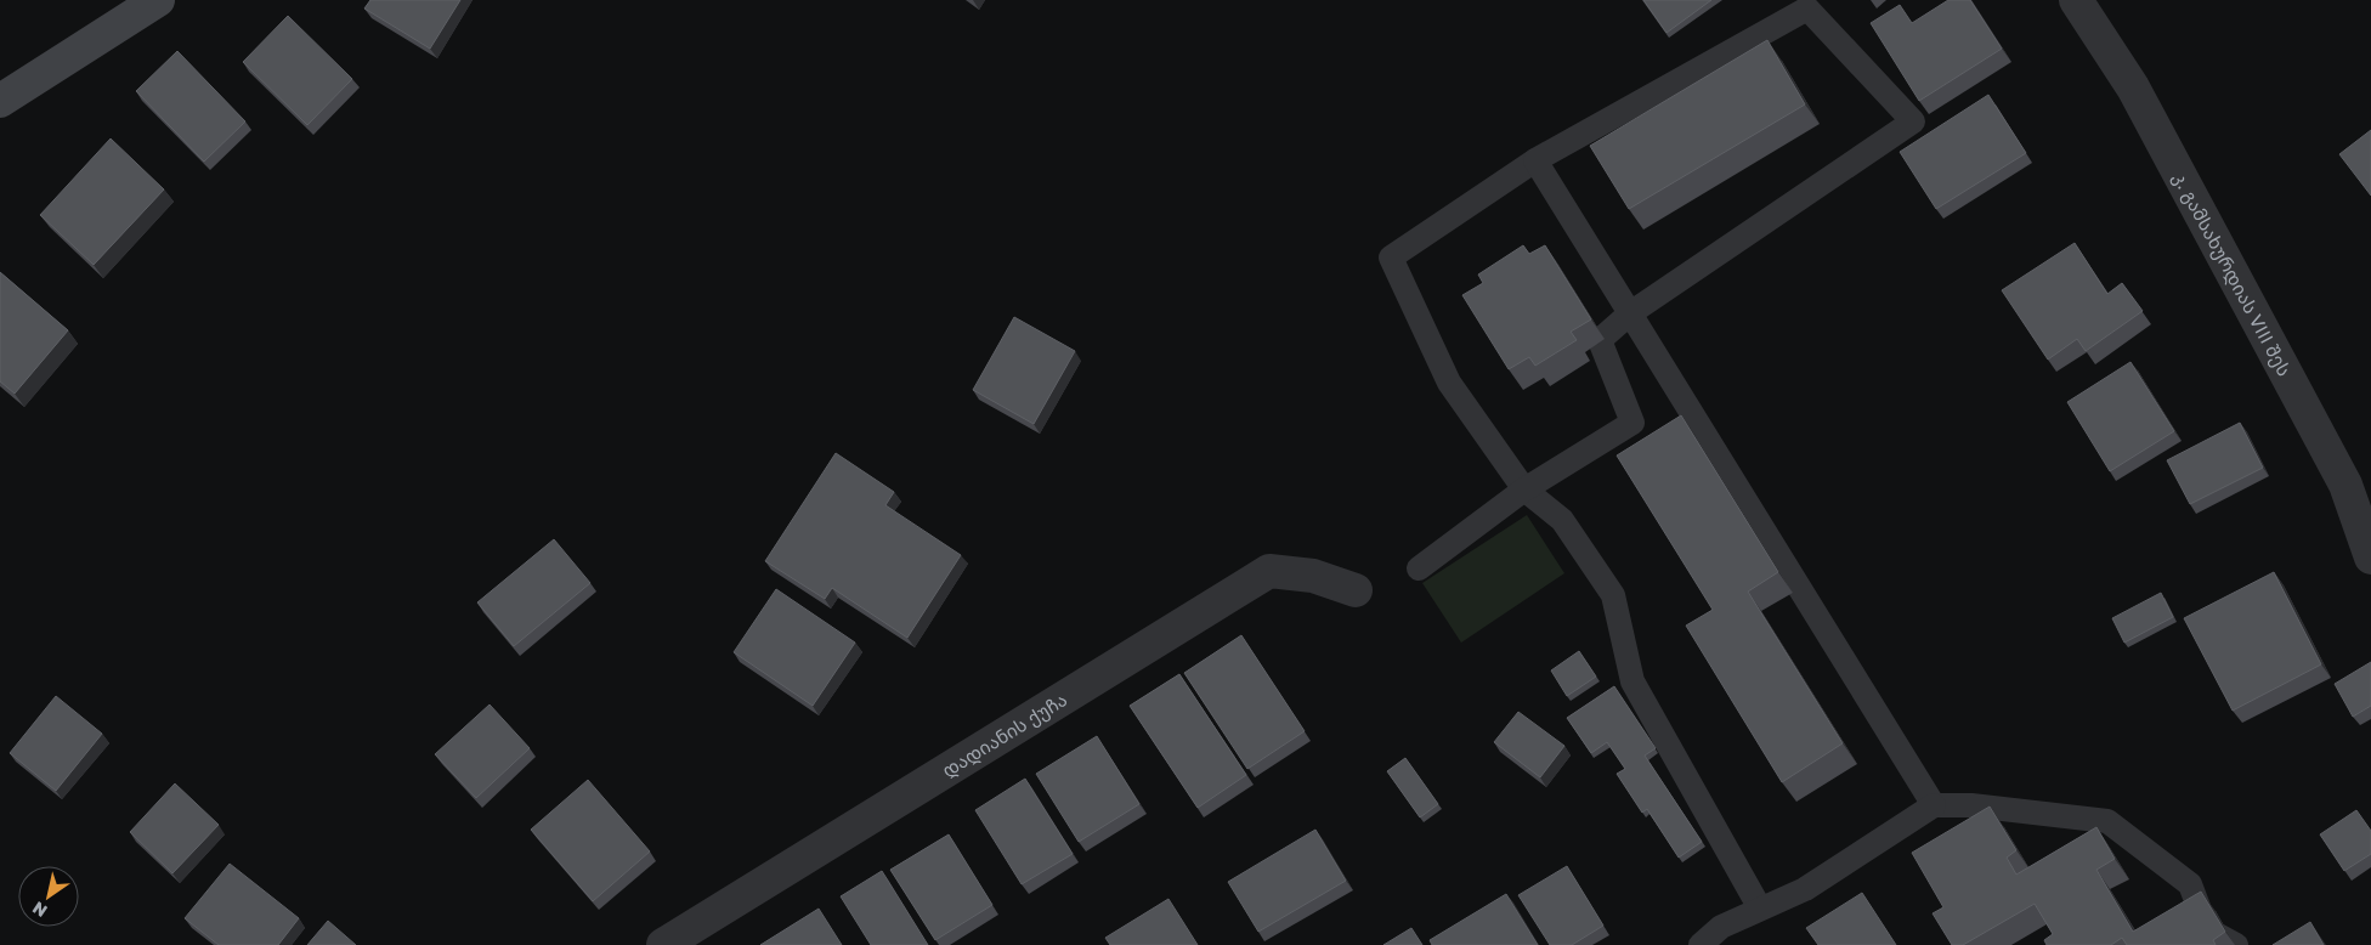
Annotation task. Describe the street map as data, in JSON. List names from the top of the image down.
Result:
{
  "streets": {
    "street": ["კ. გამსახურდიას VIII შეს", "დადიანის ქუჩა"]
  },
  "north": "bottom left"
}
